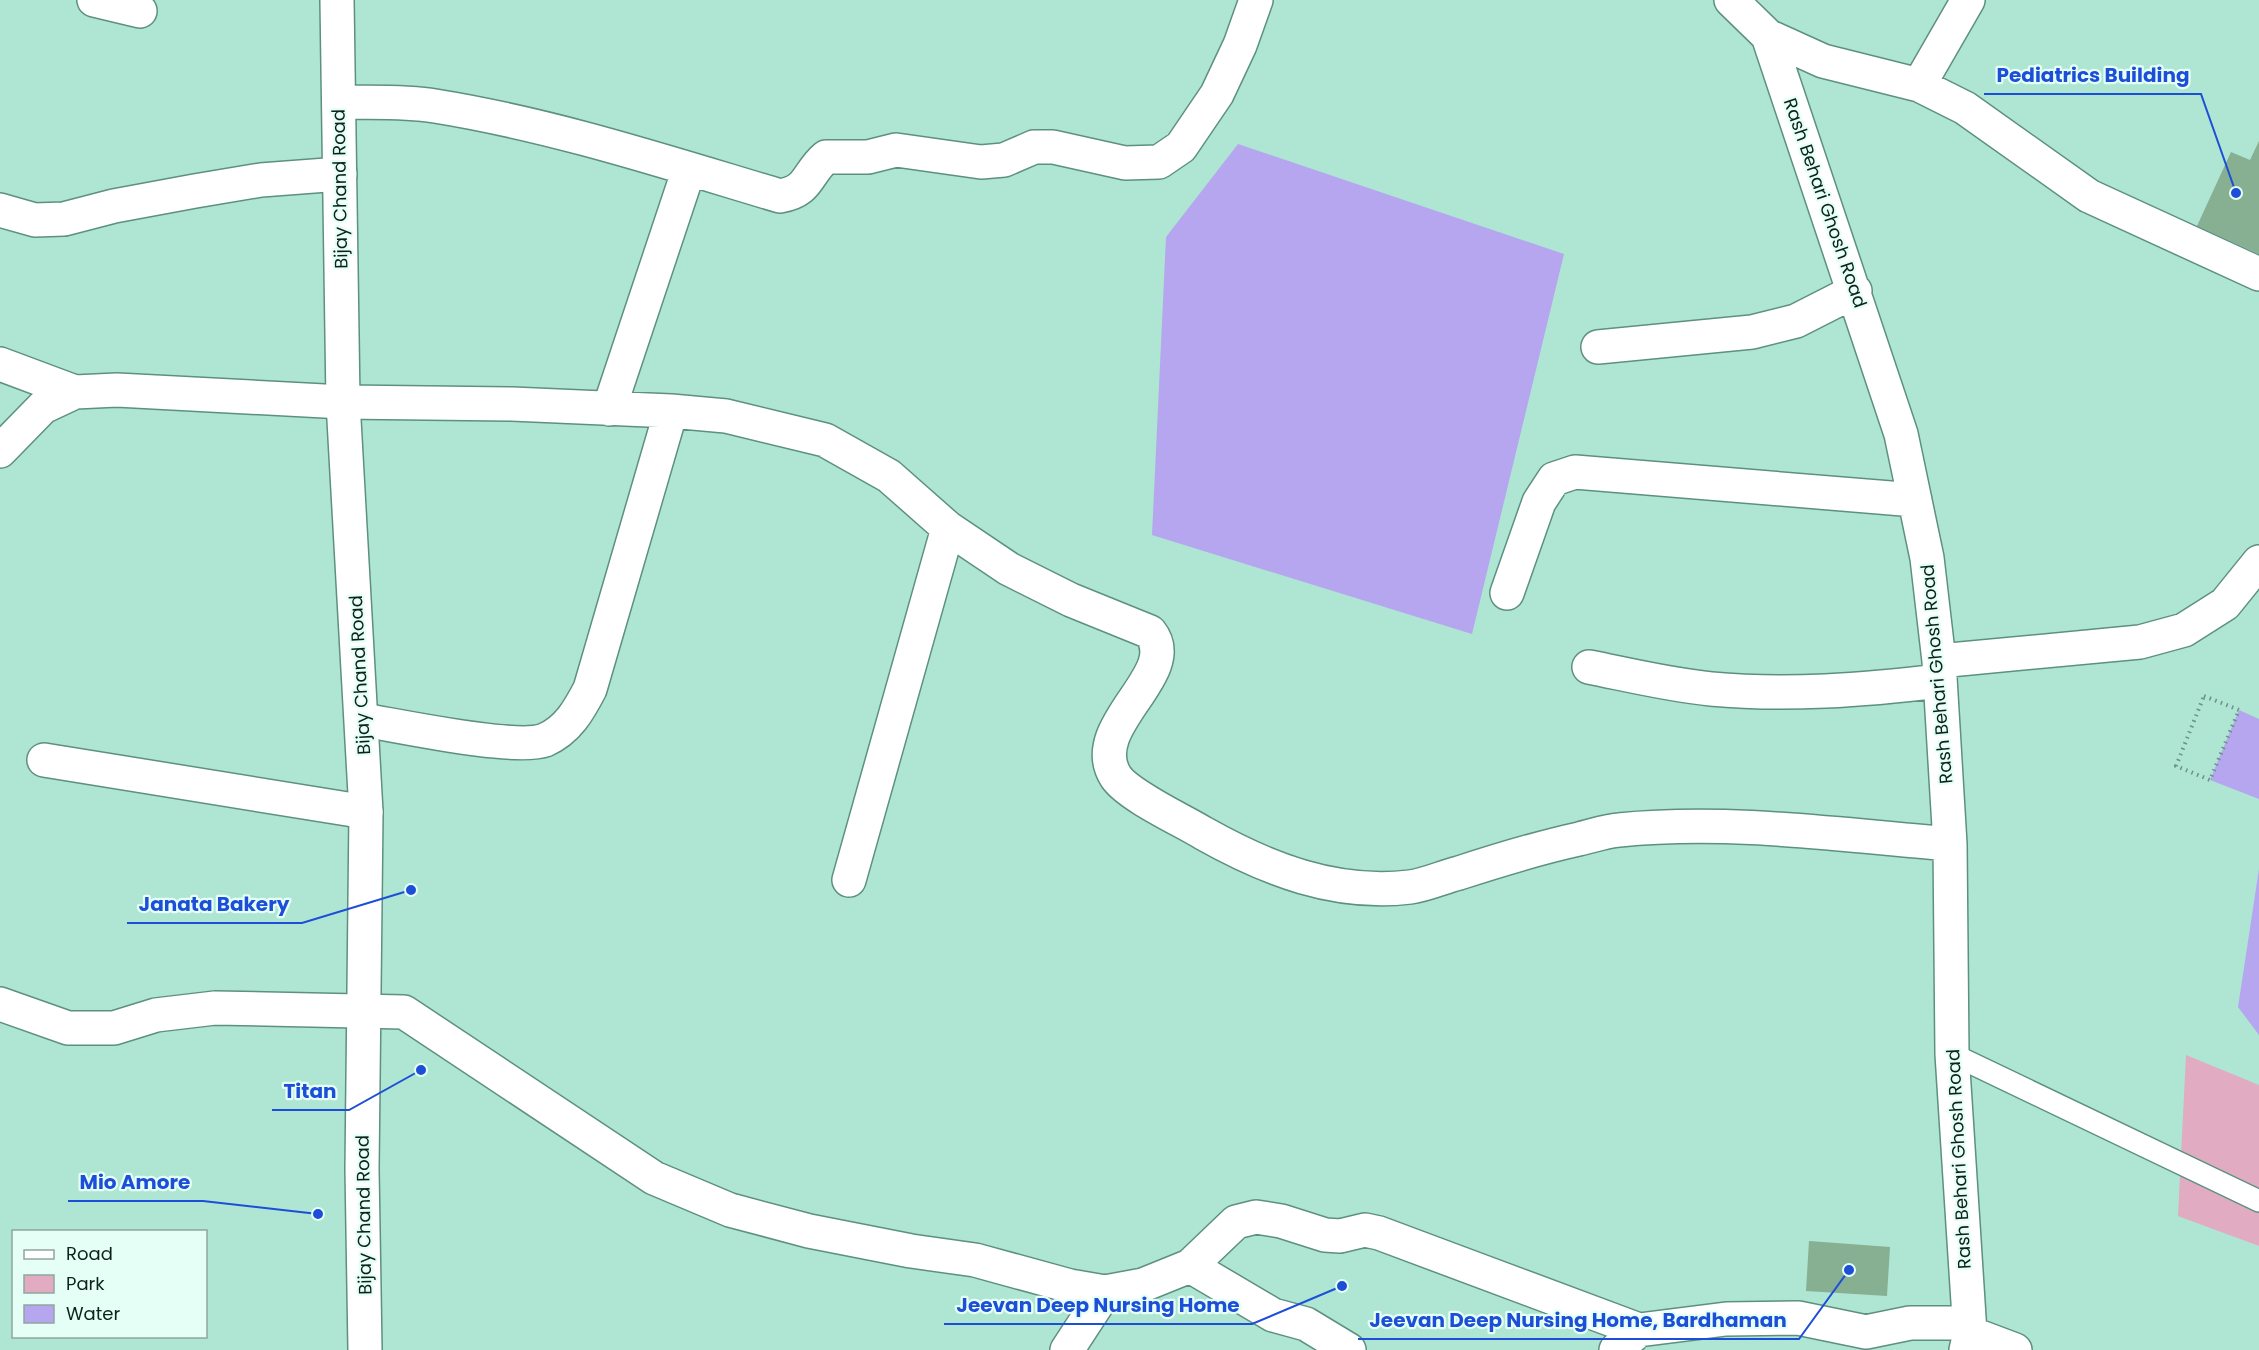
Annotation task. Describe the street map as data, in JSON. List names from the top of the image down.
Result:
{
  "streets": {
    "street": ["Bijay Chand Road", "Rash Behari Ghosh Road"]
  },
  "places": [
    "Pediatrics Building",
    "Janata Bakery",
    "Titan",
    "Mio Amore",
    "Jeevan Deep Nursing Home, Bardhaman",
    "Jeevan Deep Nursing Home"
  ],
  "legend": ["Road", "Park", "Water"]
}
